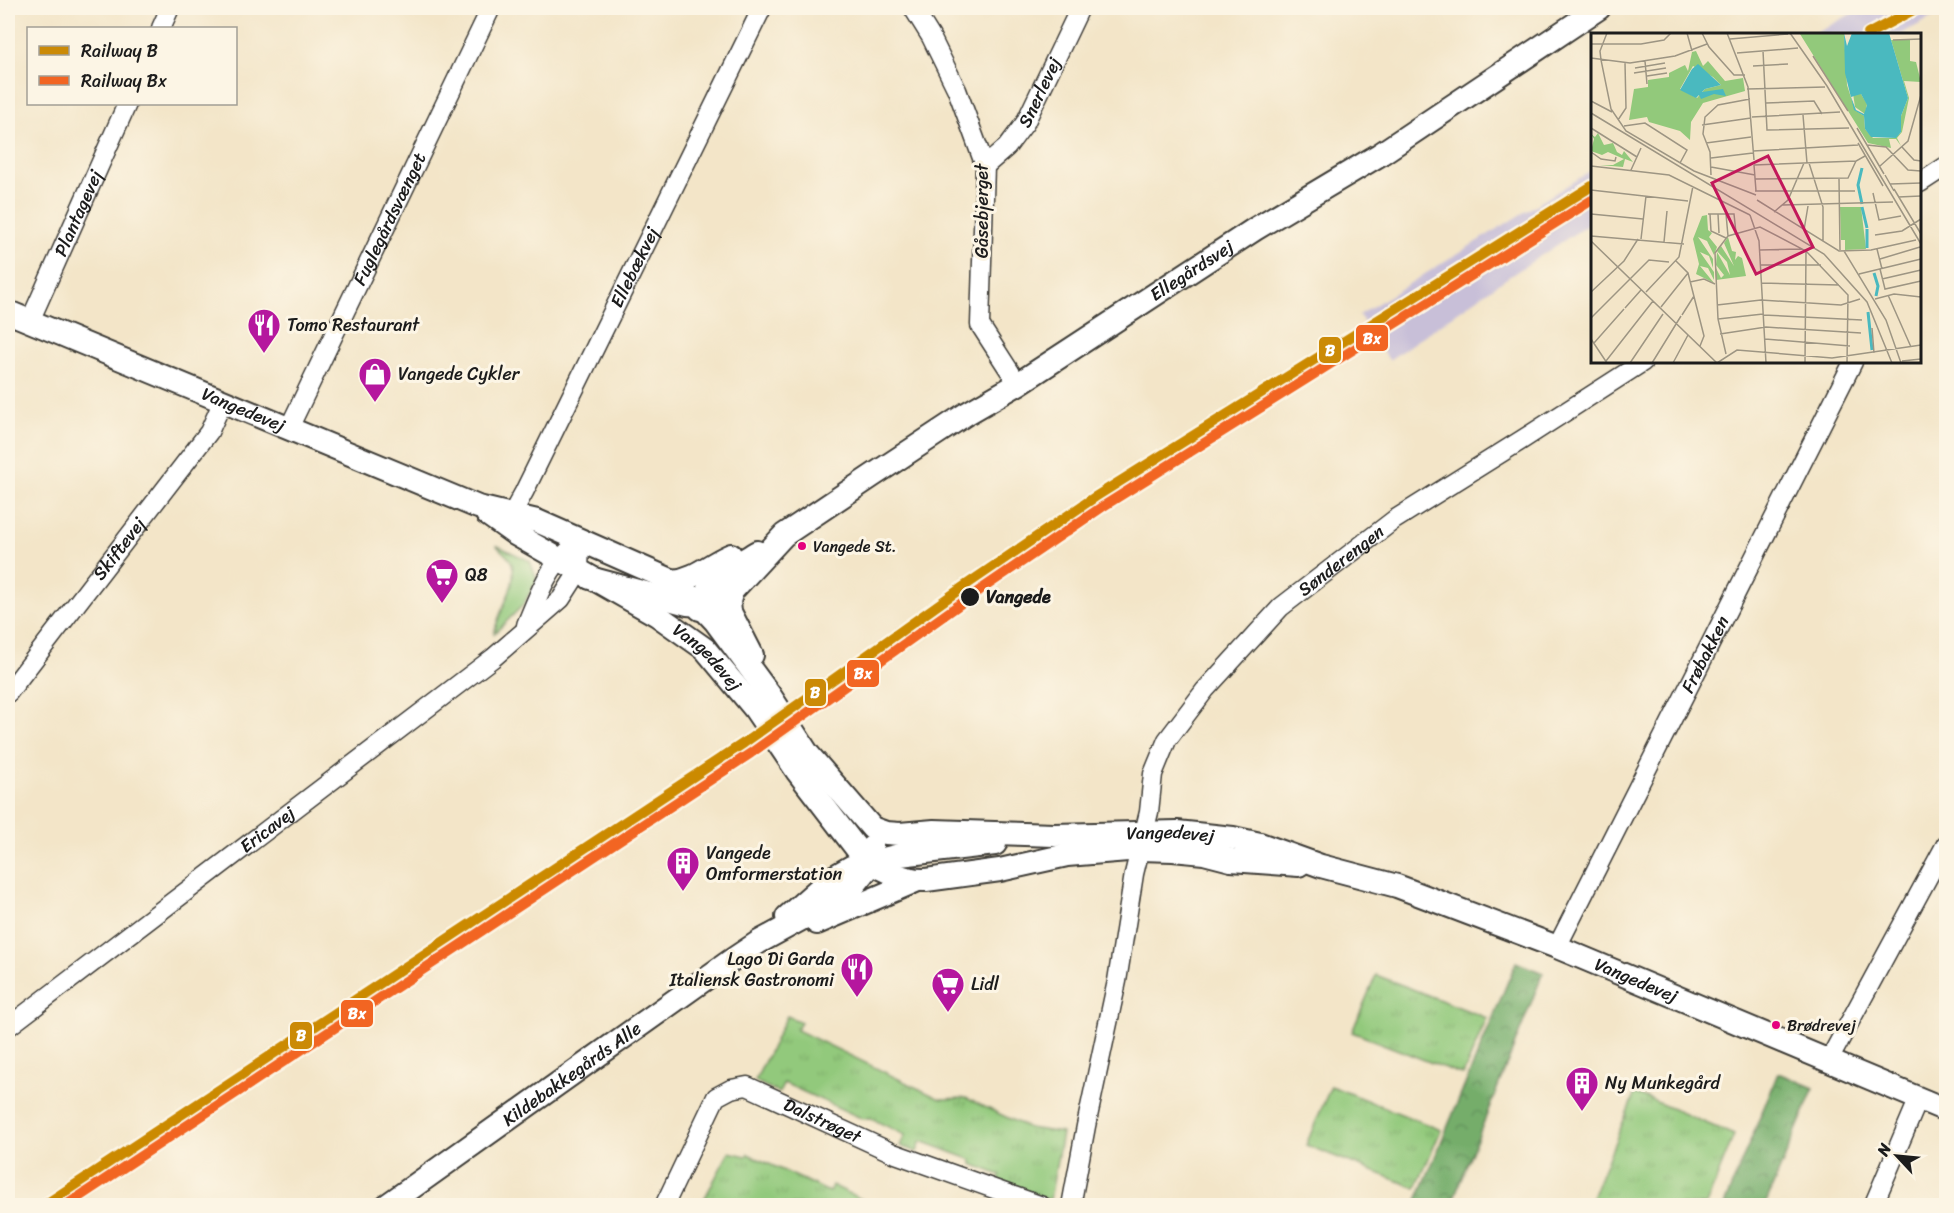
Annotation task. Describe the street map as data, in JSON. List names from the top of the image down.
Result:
{
  "streets": {
    "street": [
      "Snerlevej",
      "Gåsebjerget",
      "Plantagevej",
      "Fuglegårdsvænget",
      "Ellebækvej",
      "Ellegårdsvej",
      "Vangedevej",
      "Skiftevej",
      "Sønderengen",
      "Frøbakken",
      "Ericavej",
      "Kildebakkegårds Alle",
      "Dalstrøget"
    ]
  },
  "crossings": [
    ["Snerlevej", "Gåsebjerget"],
    ["Gåsebjerget", "Ellegårdsvej"],
    ["Plantagevej", "Vangedevej"],
    ["Fuglegårdsvænget", "Vangedevej"],
    ["Ellebækvej", "Vangedevej"],
    ["Ellegårdsvej", "Vangedevej"],
    ["Vangedevej", "Skiftevej"],
    ["Vangedevej", "Sønderengen"],
    ["Vangedevej", "Frøbakken"],
    ["Vangedevej", "Ericavej"]
  ],
  "places": {
    "restaurant": ["Tomo Restaurant", "Lago Di Garda Italiensk Gastronomi"],
    "shop": ["Vangede Cykler"],
    "other": ["Vangede St.", "Vangede", "Brødrevej"],
    "supermarket": ["Q8", "Lidl"],
    "building": ["Vangede Omformerstation", "Ny Munkegård"]
  },
  "lines": ["rail line B", "rail line Bx"],
  "legend": ["Railway B", "Railway Bx"],
  "north": "top left"
}
